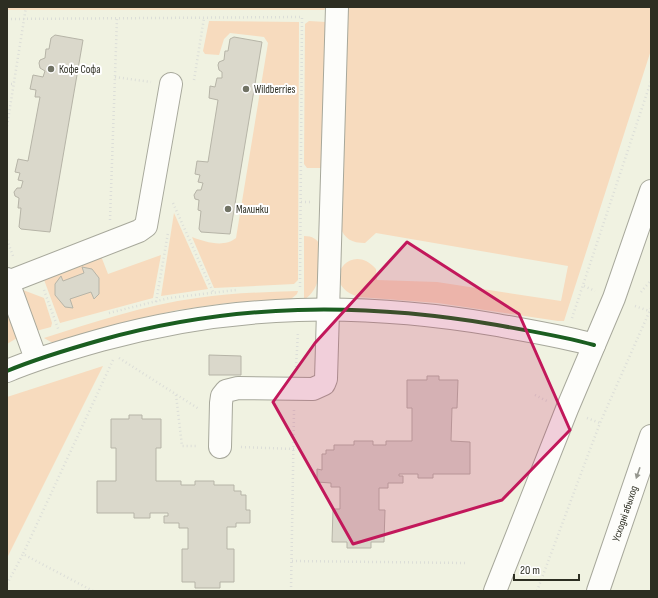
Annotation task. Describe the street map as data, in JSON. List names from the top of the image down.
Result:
{
  "streets": {
    "street": ["Усходні абыход"]
  },
  "places": ["Кофе Софа", "Wildberries", "Малинки"],
  "scale_bar": "20 m"
}
